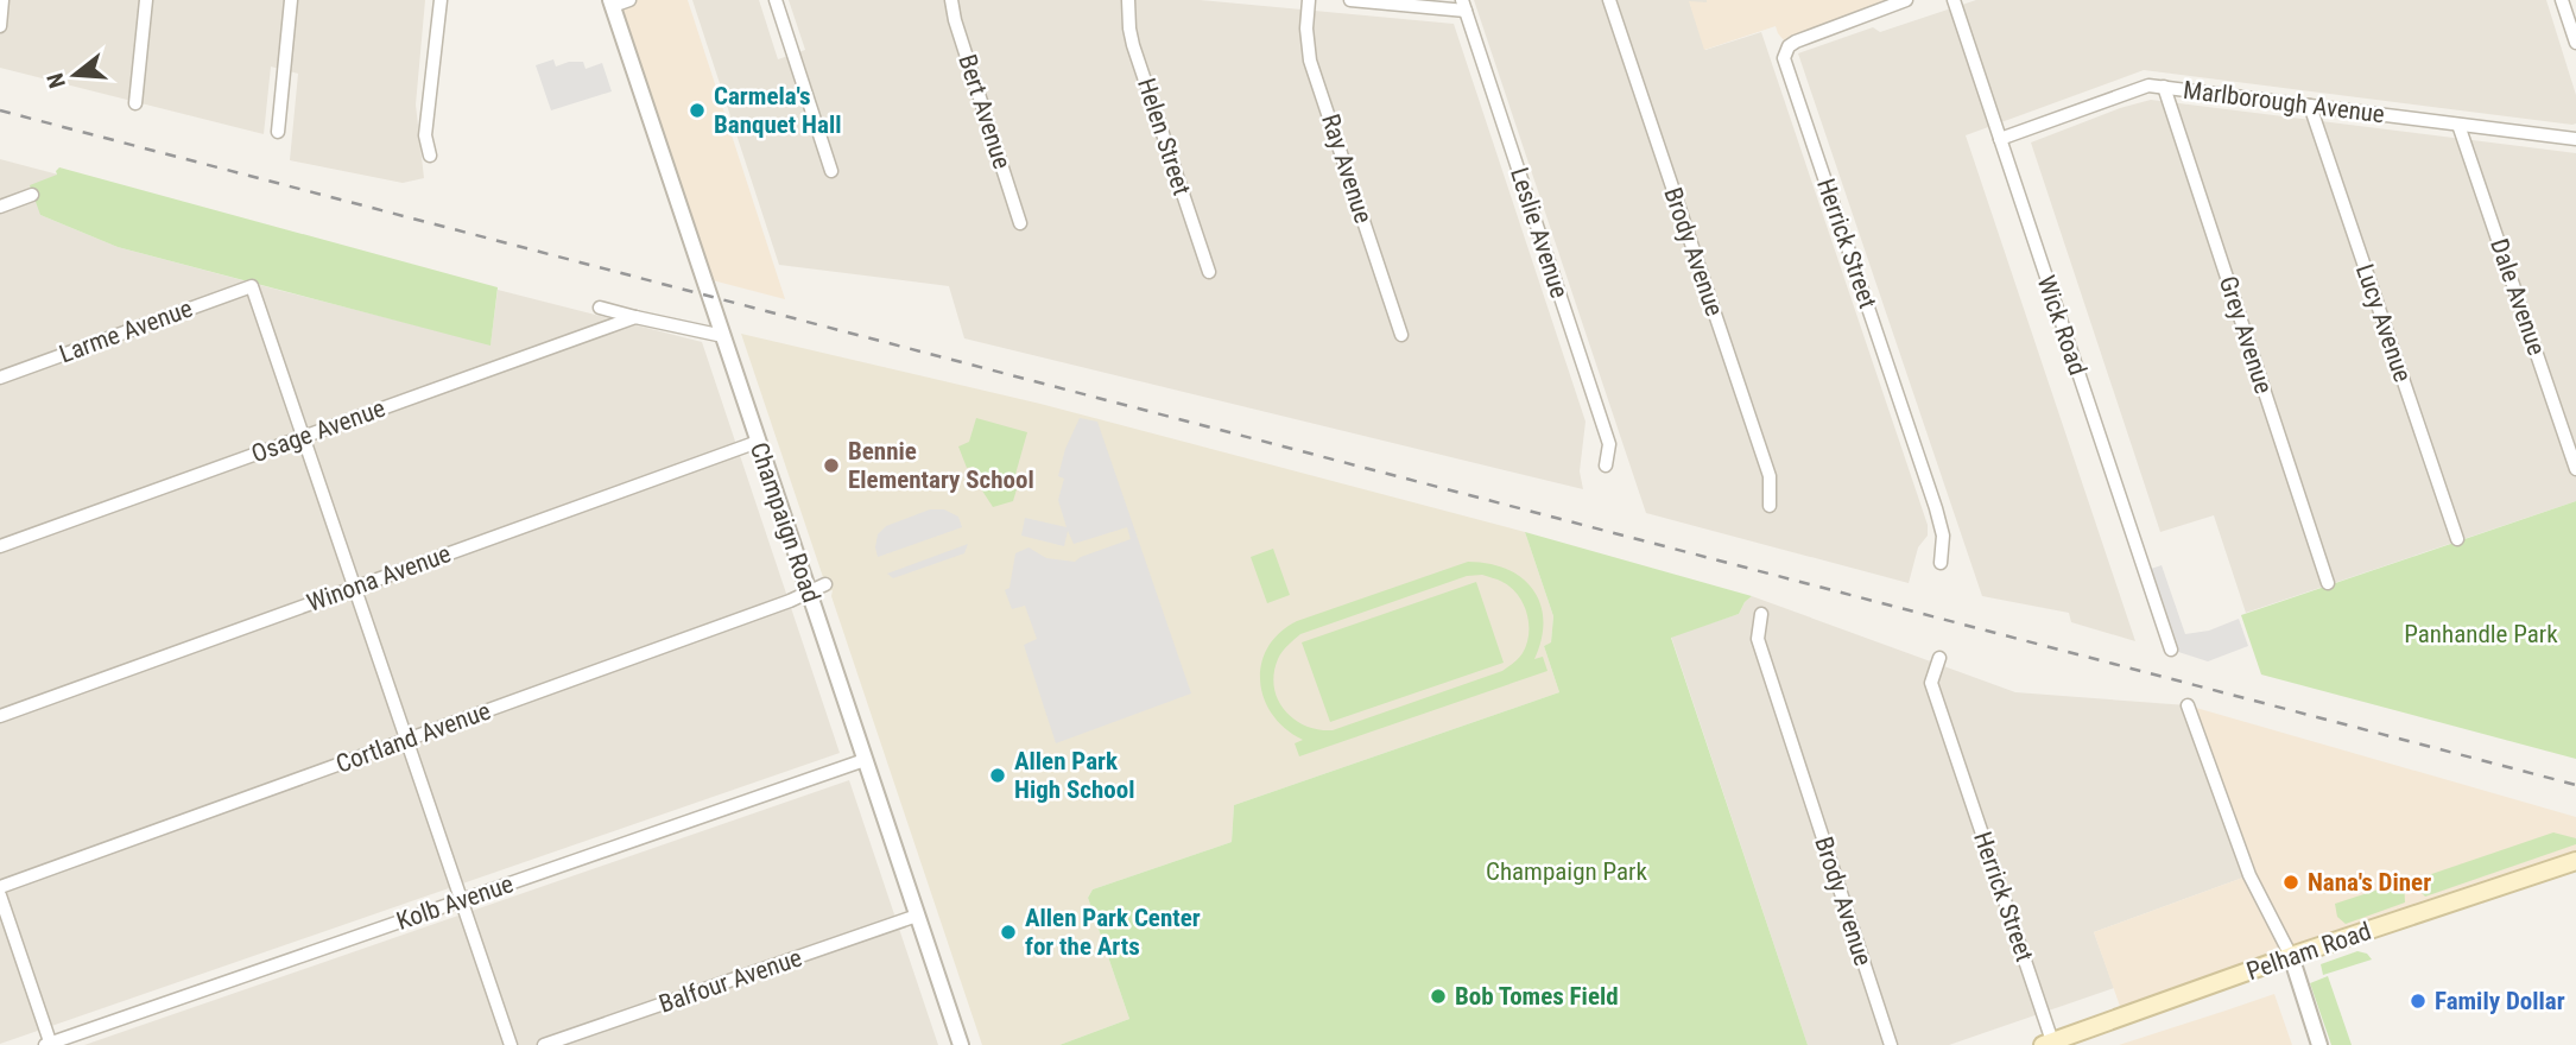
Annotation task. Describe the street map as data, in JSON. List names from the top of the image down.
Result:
{
  "streets": {
    "main road": ["Pelham Road"],
    "street": [
      "Marlborough Avenue",
      "Bert Avenue",
      "Helen Street",
      "Ray Avenue",
      "Leslie Avenue",
      "Herrick Street",
      "Brody Avenue",
      "Dale Avenue",
      "Lucy Avenue",
      "Wick Road",
      "Larme Avenue",
      "Grey Avenue",
      "Osage Avenue",
      "Champaign Road",
      "Winona Avenue",
      "Cortland Avenue",
      "Kolb Avenue",
      "Balfour Avenue"
    ]
  },
  "crossings": [
    ["Marlborough Avenue", "Dale Avenue"],
    ["Marlborough Avenue", "Lucy Avenue"],
    ["Marlborough Avenue", "Wick Road"],
    ["Marlborough Avenue", "Grey Avenue"],
    ["Herrick Street", "Pelham Road"],
    ["Larme Avenue", "Osage Avenue"],
    ["Champaign Road", "Winona Avenue"],
    ["Champaign Road", "Cortland Avenue"],
    ["Champaign Road", "Kolb Avenue"],
    ["Champaign Road", "Balfour Avenue"]
  ],
  "parks": ["Panhandle Park", "Champaign Park"],
  "places": [
    "Carmela's Banquet Hall",
    "Bennie Elementary School",
    "Allen Park High School",
    "Nana's Diner",
    "Allen Park Center for the Arts",
    "Bob Tomes Field",
    "Family Dollar"
  ],
  "north": "left"
}
